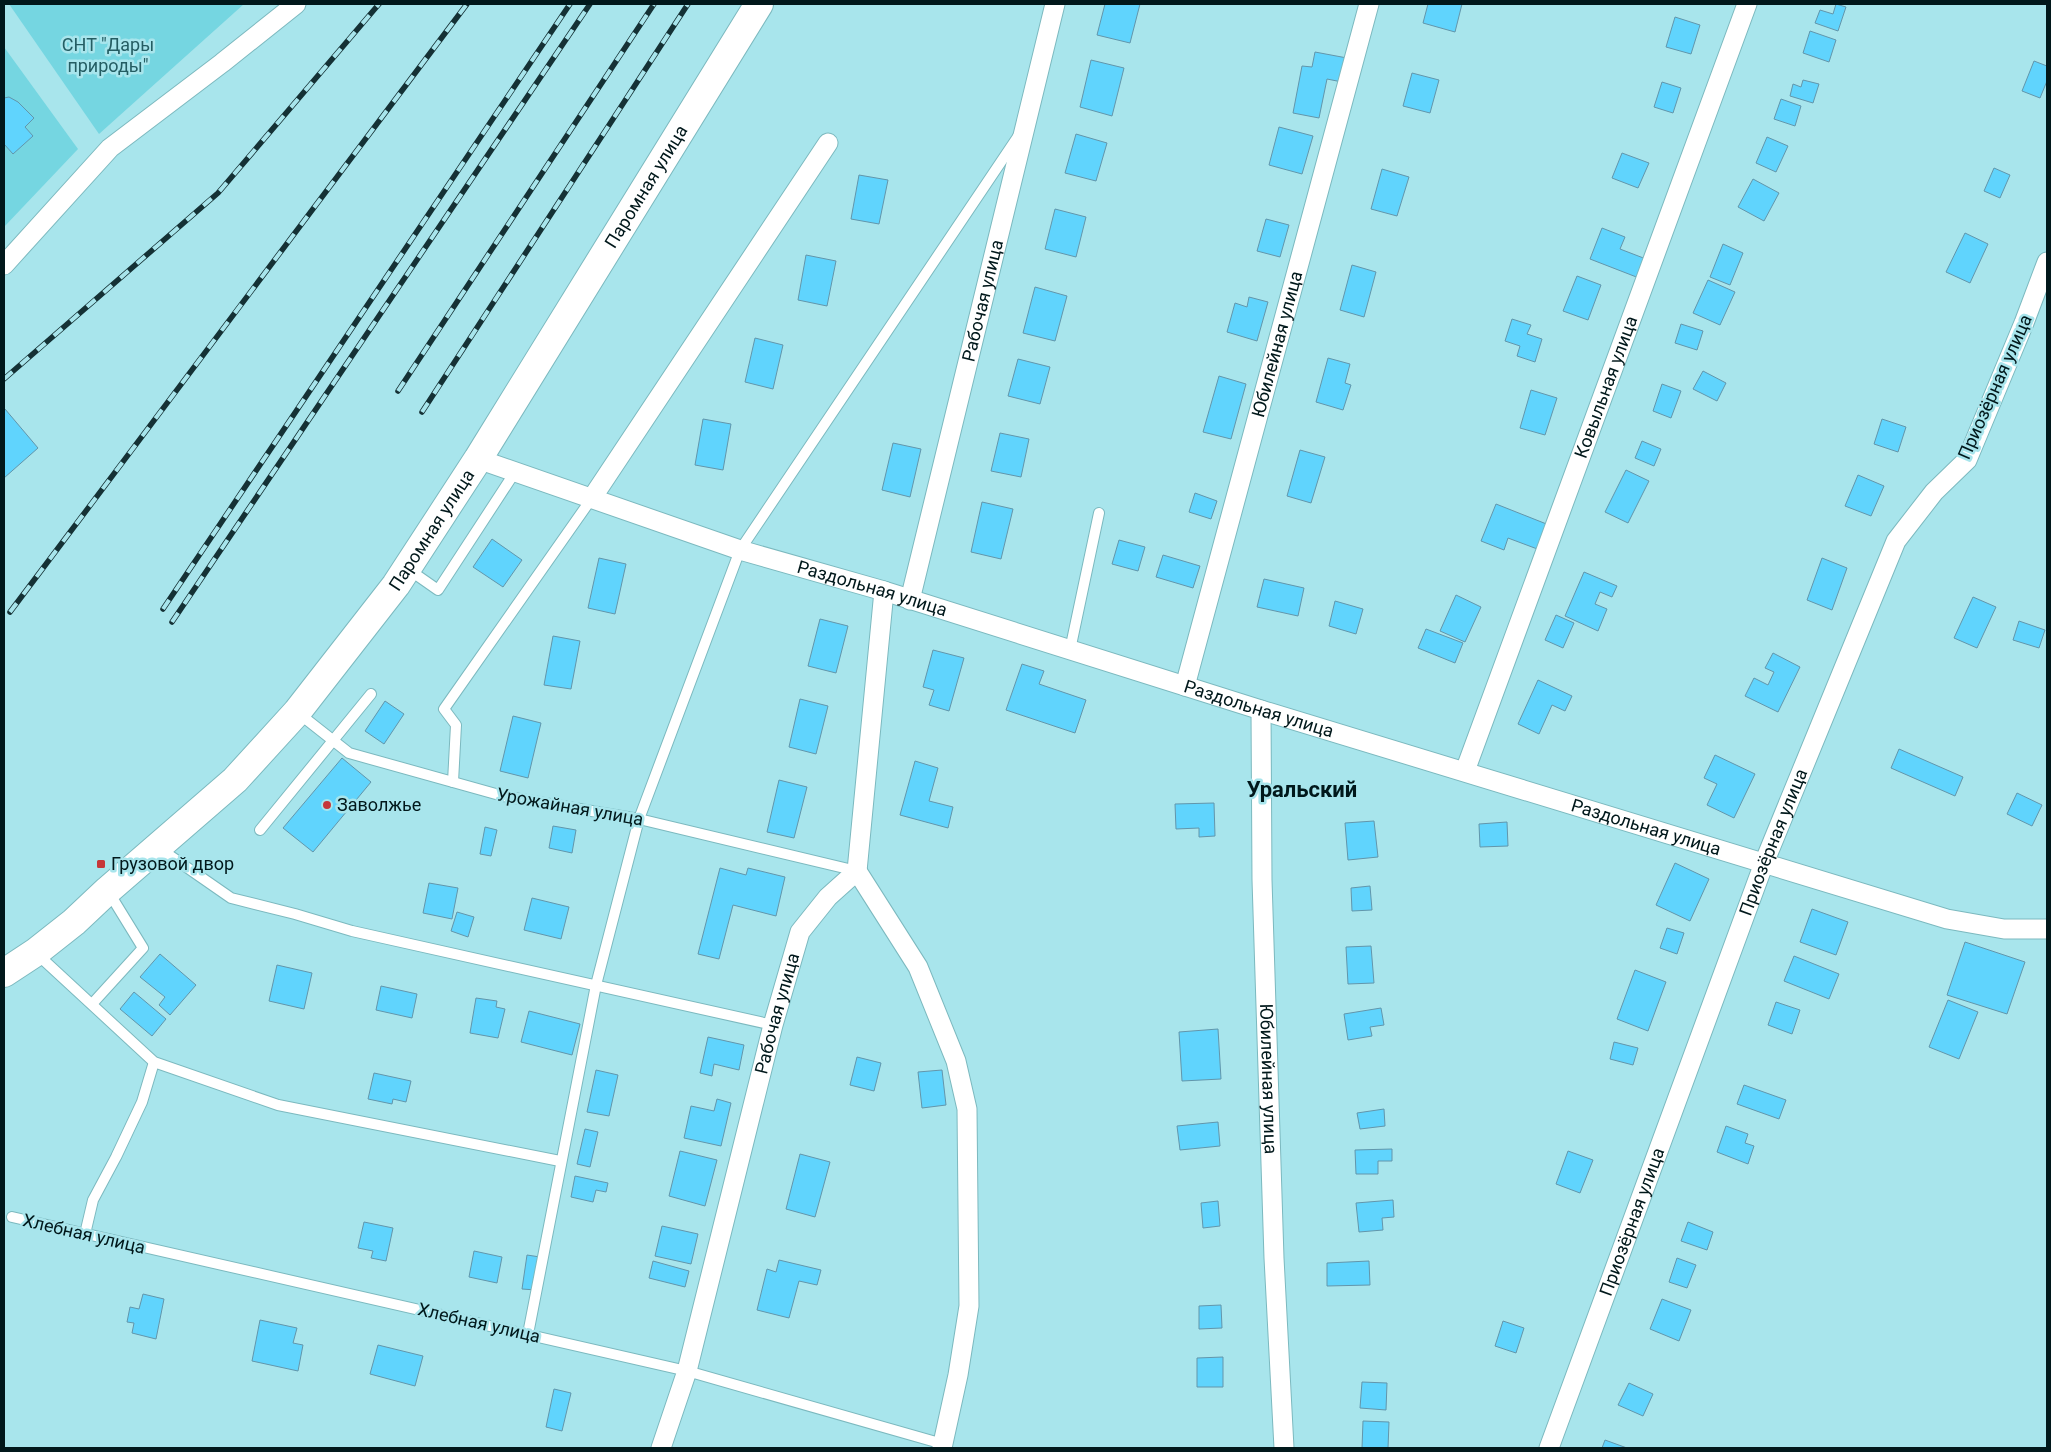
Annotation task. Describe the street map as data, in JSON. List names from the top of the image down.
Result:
{
  "streets": {
    "street": [
      "Паромная улица",
      "Рабочая улица",
      "Юбилейная улица",
      "Приозёрная улица",
      "Ковыльная улица",
      "Раздольная улица"
    ],
    "lane": ["Урожайная улица", "Хлебная улица"]
  },
  "crossings": [
    ["Паромная улица", "Раздольная улица"],
    ["Паромная улица", "Урожайная улица"],
    ["Рабочая улица", "Раздольная улица"],
    ["Рабочая улица", "Урожайная улица"],
    ["Рабочая улица", "Хлебная улица"],
    ["Юбилейная улица", "Раздольная улица"],
    ["Приозёрная улица", "Раздольная улица"],
    ["Ковыльная улица", "Раздольная улица"]
  ],
  "districts": ["Уральский"],
  "parks": ["СНТ \"Дары природы\""],
  "places": {
    "other": ["Заволжье"],
    "transit": ["Грузовой двор"]
  }
}
